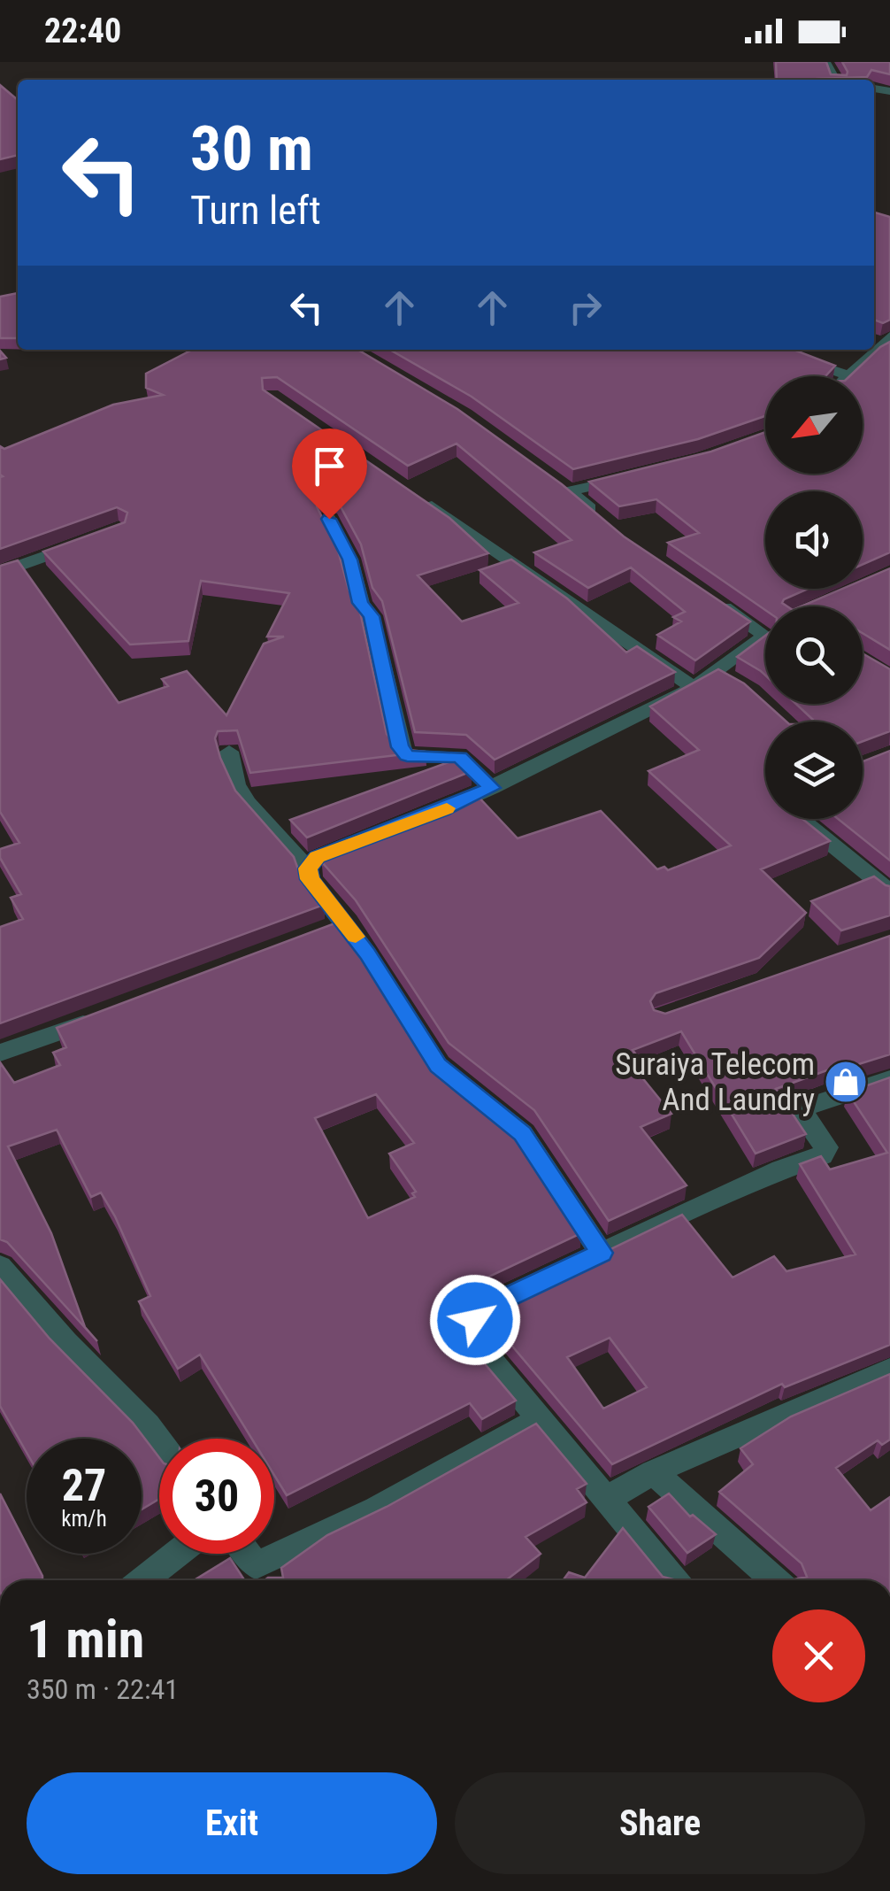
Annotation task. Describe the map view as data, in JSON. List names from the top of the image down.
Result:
{
  "places": {
    "shop": ["Suraiya Telecom And Laundry"]
  },
  "north": "bottom left",
  "page": {
    "status": "22:40",
    "turn": ["30 m", "Turn left"],
    "speed": "27 km/h",
    "limit": "30",
    "heading": ["1 min", "350 m · 22:41"],
    "buttons": ["Exit", "Share"]
  }
}
